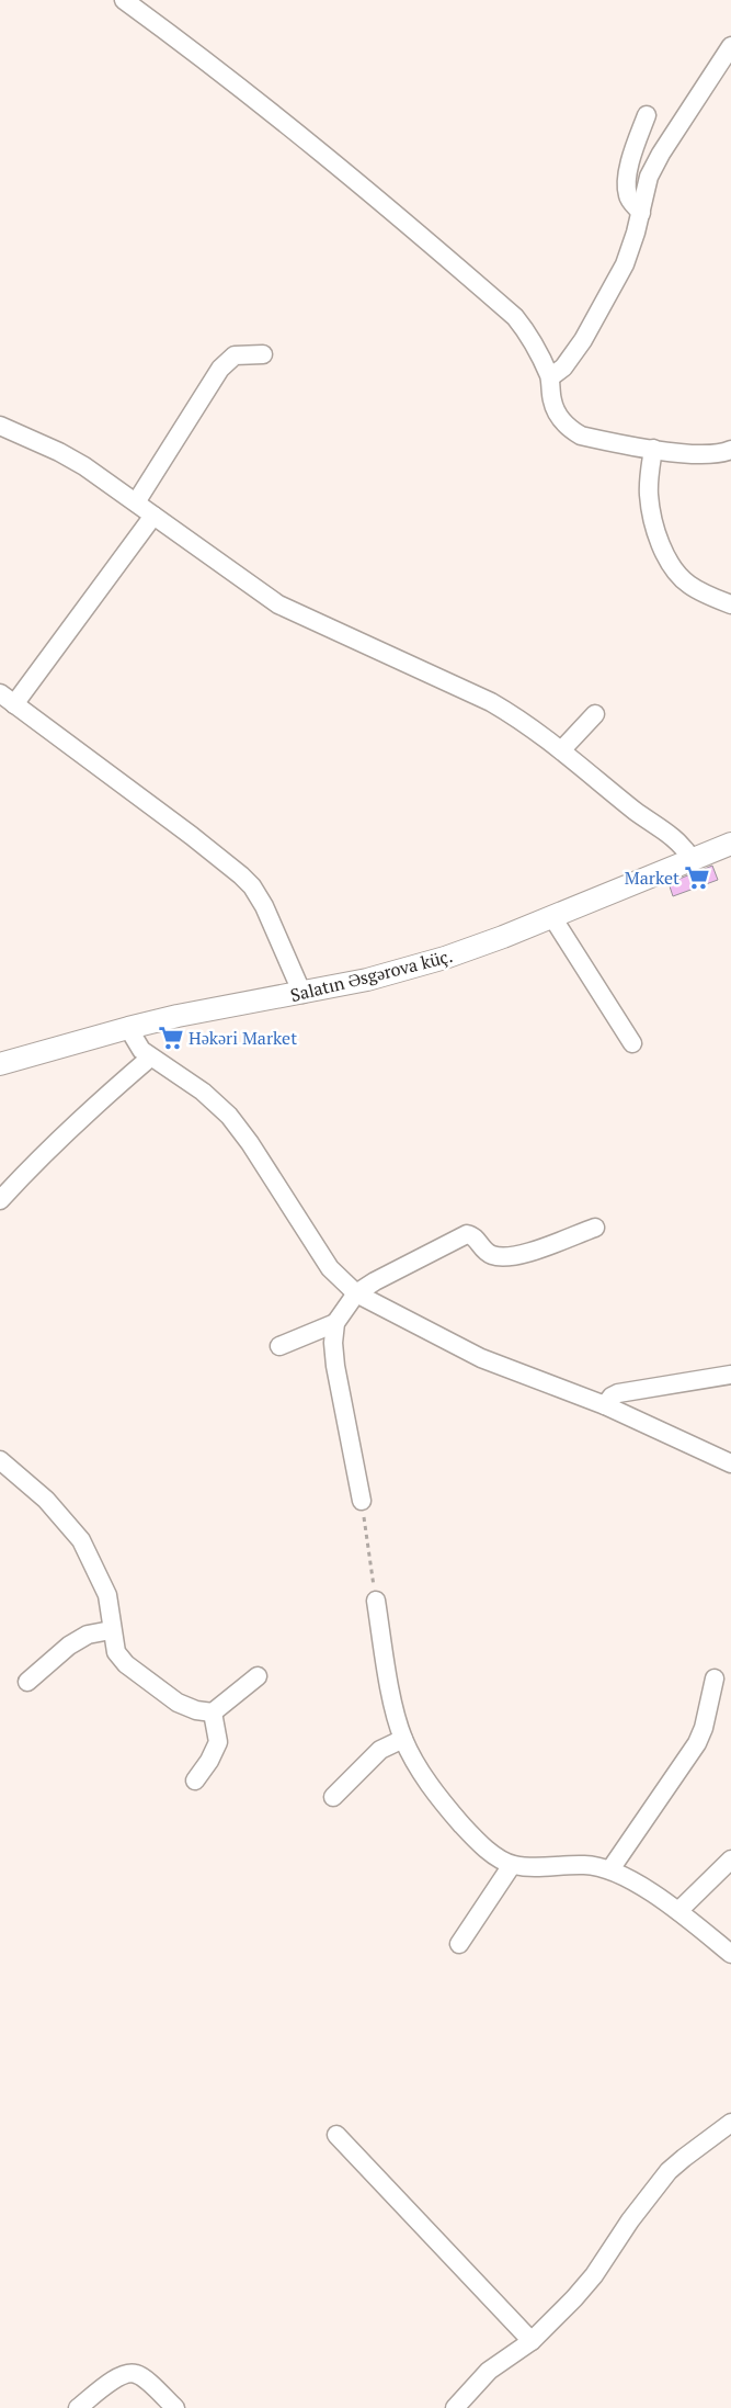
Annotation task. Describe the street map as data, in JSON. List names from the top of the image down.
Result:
{
  "streets": {
    "street": ["Salatın Əsgərova küç."]
  },
  "places": {
    "supermarket": ["Market", "Həkəri Market"]
  }
}
